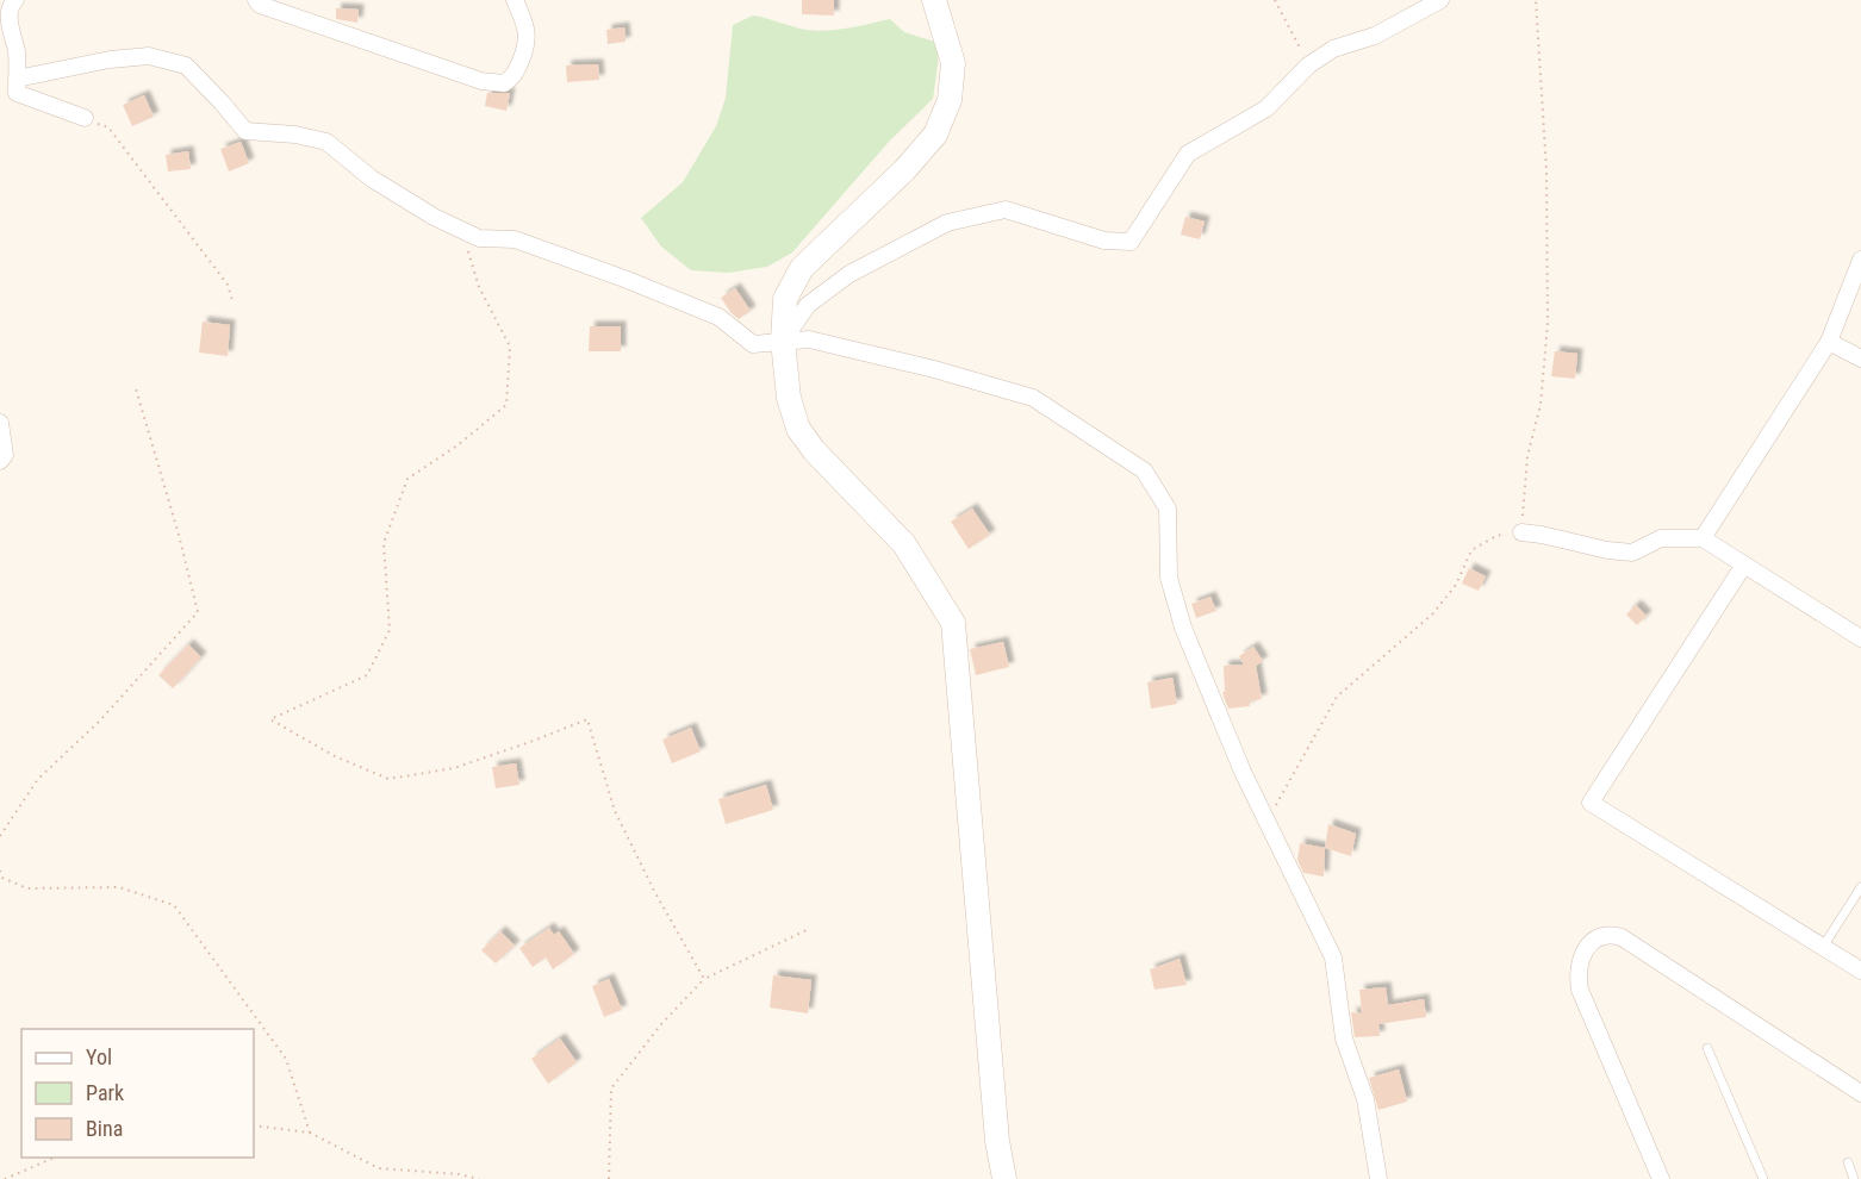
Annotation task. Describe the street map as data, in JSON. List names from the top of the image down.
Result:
{
  "legend": ["Yol", "Park", "Bina"]
}
